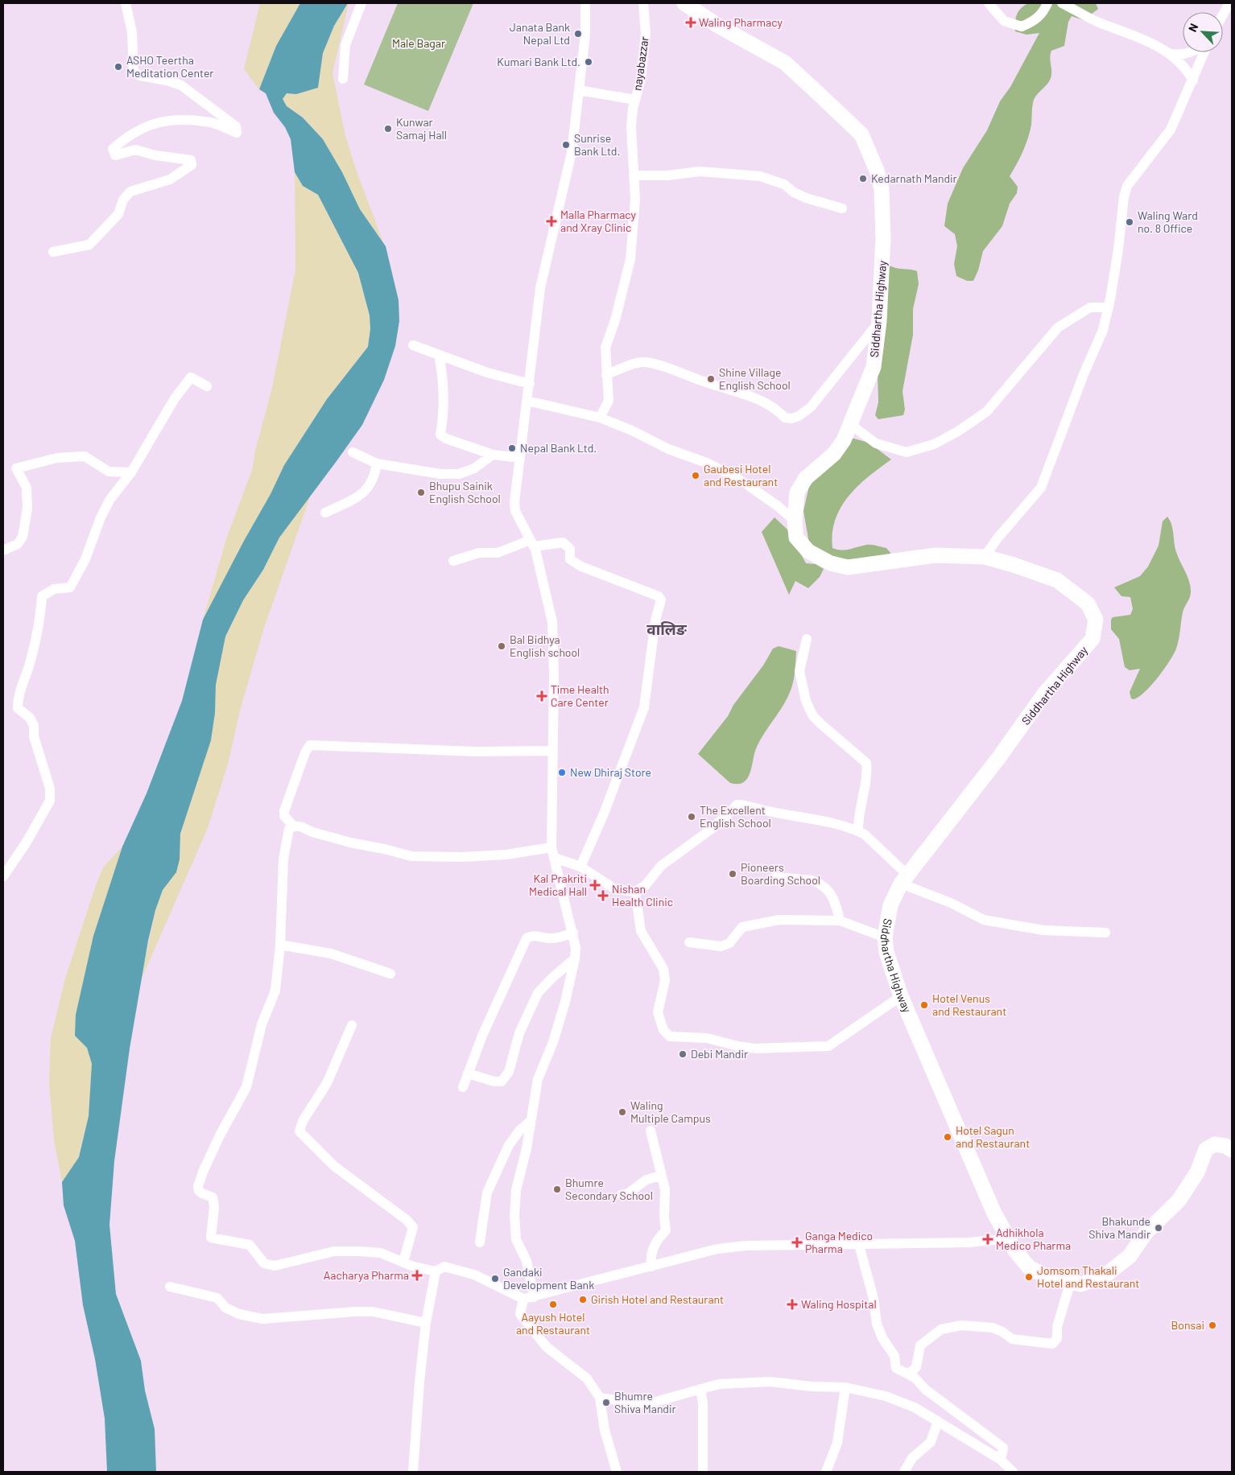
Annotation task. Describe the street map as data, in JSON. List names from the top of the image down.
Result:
{
  "streets": {
    "highway": ["Siddhartha Highway"],
    "street": ["nayabazzar"]
  },
  "districts": ["वालिङ"],
  "parks": ["Male Bagar"],
  "places": {
    "health": [
      "Waling Pharmacy",
      "Malla Pharmacy and Xray Clinic",
      "Time Health Care Center",
      "Kal Prakriti Medical Hall",
      "Nishan Health Clinic",
      "Adhikhola Medico Pharma",
      "Ganga Medico Pharma",
      "Aacharya Pharma",
      "Waling Hospital"
    ],
    "other": [
      "Janata Bank Nepal Ltd",
      "Kumari Bank Ltd.",
      "ASHO Teertha Meditation Center",
      "Kunwar Samaj Hall",
      "Sunrise Bank Ltd.",
      "Kedarnath Mandir",
      "Waling Ward no. 8 Office",
      "Shine Village English School",
      "Nepal Bank Ltd.",
      "Gaubesi Hotel and Restaurant",
      "Bhupu Sainik English School",
      "Bal Bidhya English school",
      "New Dhiraj Store",
      "The Excellent English School",
      "Pioneers Boarding School",
      "Hotel Venus and Restaurant",
      "Debi Mandir",
      "Waling Multiple Campus",
      "Hotel Sagun and Restaurant",
      "Bhumre Secondary School",
      "Bhakunde Shiva Mandir",
      "Jomsom Thakali Hotel and Restaurant",
      "Gandaki Development Bank",
      "Girish Hotel and Restaurant",
      "Aayush Hotel and Restaurant",
      "Bonsai",
      "Bhumre Shiva Mandir"
    ]
  },
  "north": "top left"
}
